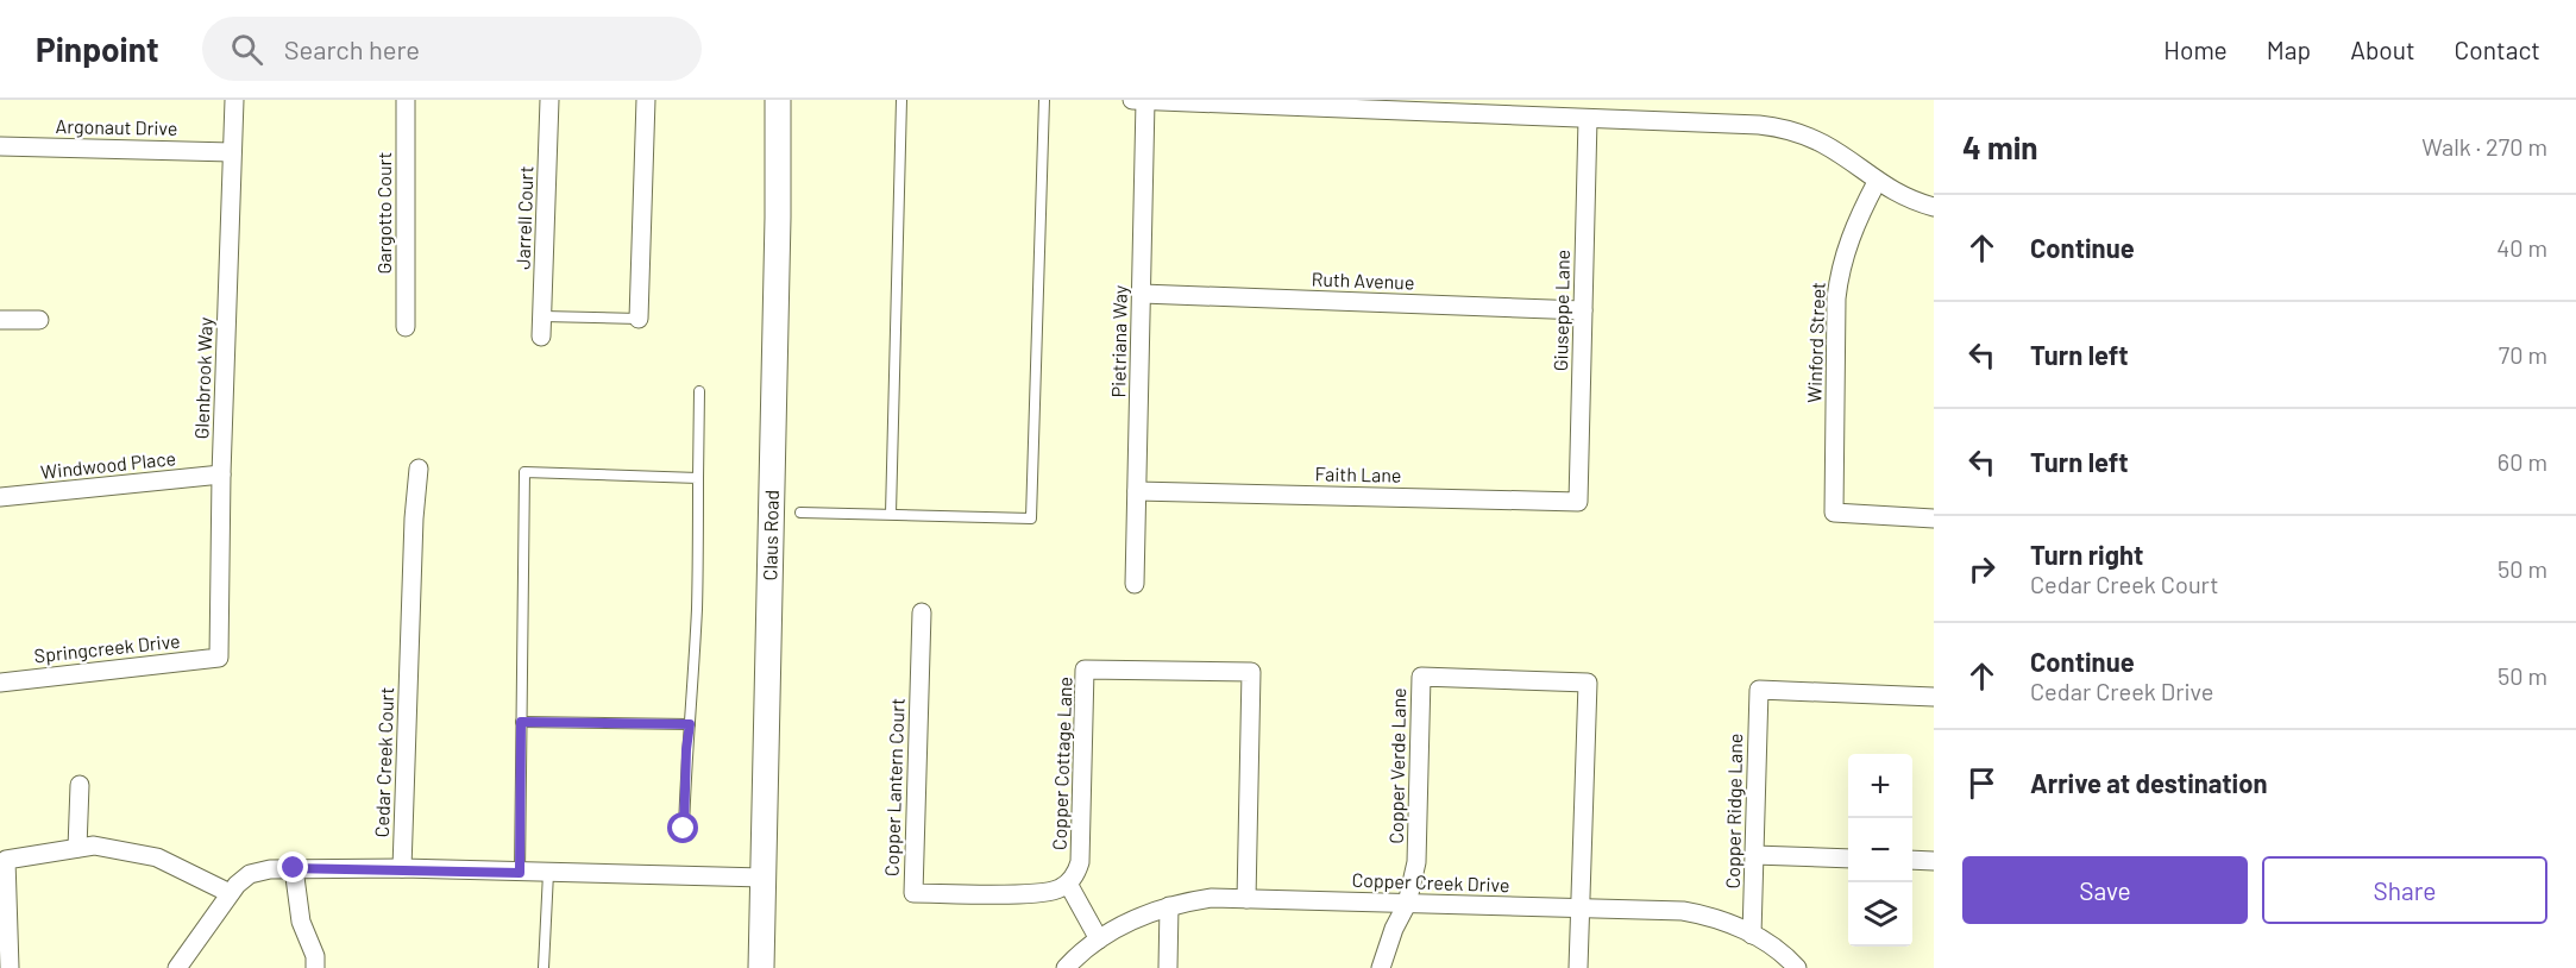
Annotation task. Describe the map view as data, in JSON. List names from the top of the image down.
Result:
{
  "streets": {
    "main road": ["Claus Road"],
    "street": [
      "Argonaut Drive",
      "Gargotto Court",
      "Jarrell Court",
      "Ruth Avenue",
      "Giuseppe Lane",
      "Pietriana Way",
      "Winford Street",
      "Glenbrook Way",
      "Windwood Place",
      "Faith Lane",
      "Springcreek Drive",
      "Cedar Creek Court",
      "Copper Cottage Lane",
      "Copper Verde Lane",
      "Copper Lantern Court",
      "Copper Ridge Lane",
      "Copper Creek Drive"
    ]
  },
  "crossings": [
    ["Argonaut Drive", "Glenbrook Way"],
    ["Ruth Avenue", "Giuseppe Lane"],
    ["Ruth Avenue", "Pietriana Way"],
    ["Giuseppe Lane", "Faith Lane"],
    ["Pietriana Way", "Faith Lane"],
    ["Glenbrook Way", "Windwood Place"],
    ["Glenbrook Way", "Springcreek Drive"],
    ["Copper Cottage Lane", "Copper Lantern Court"],
    ["Copper Cottage Lane", "Copper Creek Drive"],
    ["Copper Verde Lane", "Copper Creek Drive"],
    ["Copper Ridge Lane", "Copper Creek Drive"]
  ],
  "page": {
    "header": "Pinpoint",
    "search": "Search here",
    "nav": [
      "Home",
      "Map",
      "About",
      "Contact"
    ],
    "heading": ["4 min", "Walk · 270 m"],
    "list": [
      ["Continue", "40 m"],
      ["Turn left", "70 m"],
      ["Turn left", "60 m"],
      ["Turn right", "Cedar Creek Court", "50 m"],
      ["Continue", "Cedar Creek Drive", "50 m"],
      "Arrive at destination"
    ],
    "map_buttons": ["+", "−"],
    "buttons": ["Save", "Share"]
  }
}
